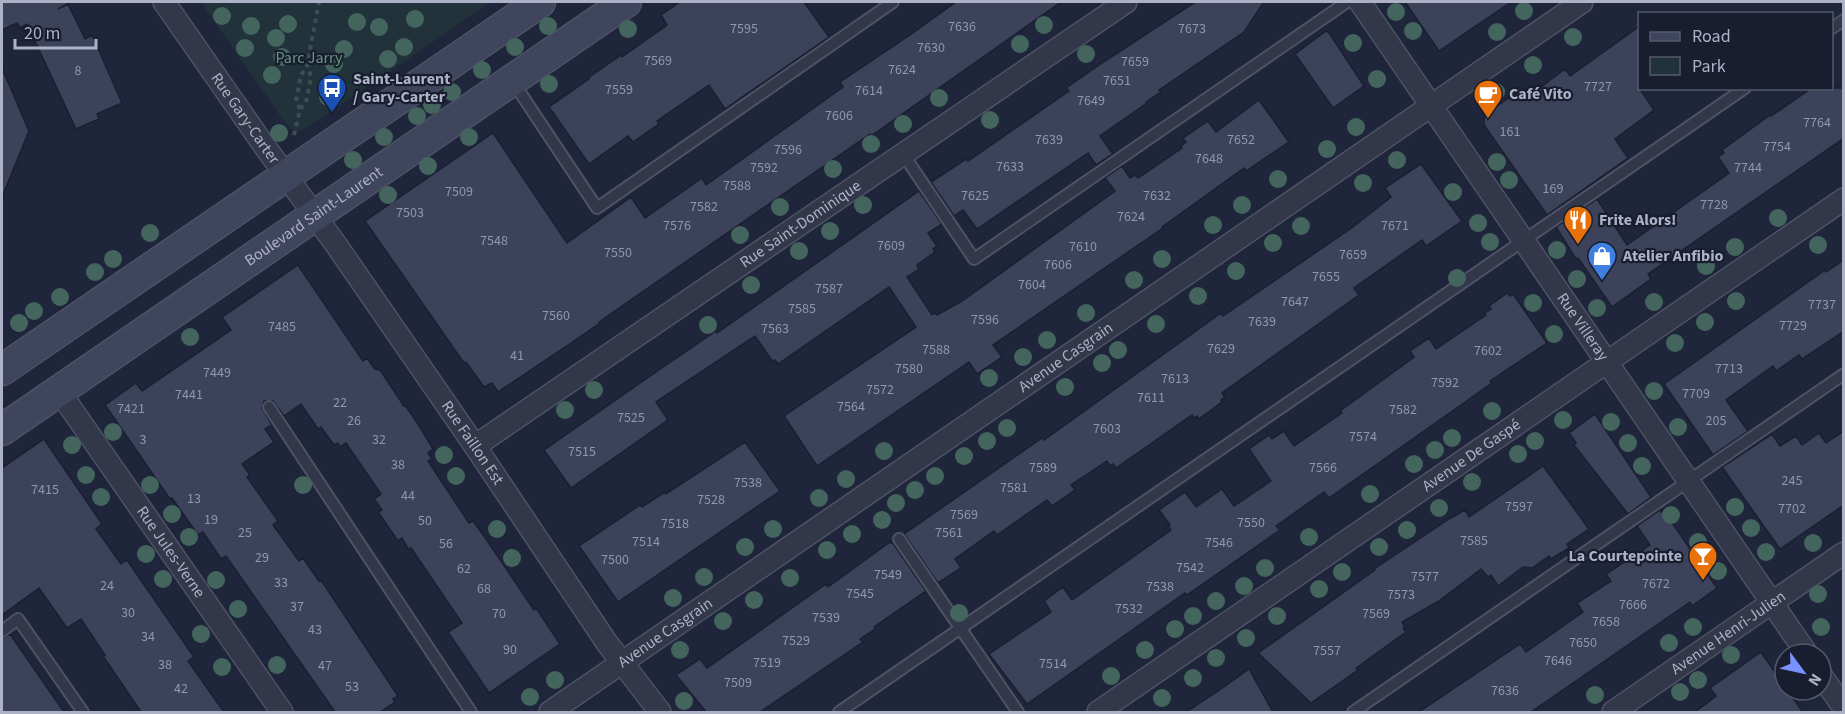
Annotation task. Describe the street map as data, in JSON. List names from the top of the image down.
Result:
{
  "streets": {
    "main road": ["Boulevard Saint-Laurent"],
    "street": [
      "Rue Gary-Carter",
      "Rue Saint-Dominique",
      "Rue Villeray",
      "Avenue Casgrain",
      "Rue Faillon Est",
      "Avenue De Gaspé",
      "Rue Jules-Verne",
      "Avenue Henri-Julien"
    ]
  },
  "crossings": [
    ["Rue Gary-Carter", "Rue Faillon Est"],
    ["Boulevard Saint-Laurent", "Rue Faillon Est"],
    ["Boulevard Saint-Laurent", "Rue Jules-Verne"],
    ["Rue Saint-Dominique", "Rue Faillon Est"],
    ["Rue Villeray", "Avenue Casgrain"],
    ["Rue Villeray", "Avenue De Gaspé"],
    ["Rue Villeray", "Avenue Henri-Julien"],
    ["Avenue Casgrain", "Rue Faillon Est"]
  ],
  "parks": ["Parc Jarry"],
  "places": {
    "bus stop": ["Saint-Laurent / Gary-Carter"],
    "cafe": ["Café Vito"],
    "restaurant": ["Frite Alors!"],
    "shop": ["Atelier Anfibio"],
    "bar": ["La Courtepointe"]
  },
  "house_numbers": [
    "7636",
    "7595",
    "7673",
    "7630",
    "7569",
    "7659",
    "7624",
    "8",
    "7651",
    "7727",
    "7559",
    "7614",
    "7649",
    "7606",
    "7764",
    "161",
    "7639",
    "7652",
    "7754",
    "7596",
    "7648",
    "7633",
    "7592",
    "7744",
    "7588",
    "169",
    "7509",
    "7625",
    "7632",
    "7728",
    "7582",
    "7503",
    "7624",
    "7576",
    "7671",
    "7548",
    "7609",
    "7610",
    "7550",
    "7659",
    "7606",
    "7655",
    "7604",
    "7587",
    "7647",
    "7737",
    "7585",
    "7560",
    "7596",
    "7639",
    "7729",
    "7485",
    "7563",
    "7629",
    "7588",
    "7602",
    "41",
    "7580",
    "7713",
    "7449",
    "7613",
    "7592",
    "7572",
    "7709",
    "7441",
    "7611",
    "22",
    "7564",
    "7421",
    "7582",
    "7525",
    "26",
    "205",
    "7603",
    "7574",
    "3",
    "32",
    "7515",
    "38",
    "7589",
    "7566",
    "245",
    "7538",
    "7581",
    "7415",
    "44",
    "13",
    "7528",
    "7597",
    "7702",
    "7569",
    "19",
    "50",
    "7550",
    "7518",
    "25",
    "7561",
    "7585",
    "7514",
    "7546",
    "56",
    "29",
    "7500",
    "7542",
    "62",
    "7549",
    "7577",
    "33",
    "7672",
    "24",
    "7538",
    "68",
    "7545",
    "7573",
    "7666",
    "37",
    "7532",
    "30",
    "70",
    "7569",
    "7539",
    "7658",
    "43",
    "34",
    "7529",
    "7650",
    "90",
    "7557",
    "7646",
    "7519",
    "7514",
    "38",
    "47",
    "7509",
    "53",
    "42",
    "7636"
  ],
  "legend": ["Road", "Park"],
  "scale_bar": "20 m",
  "north": "bottom right"
}
